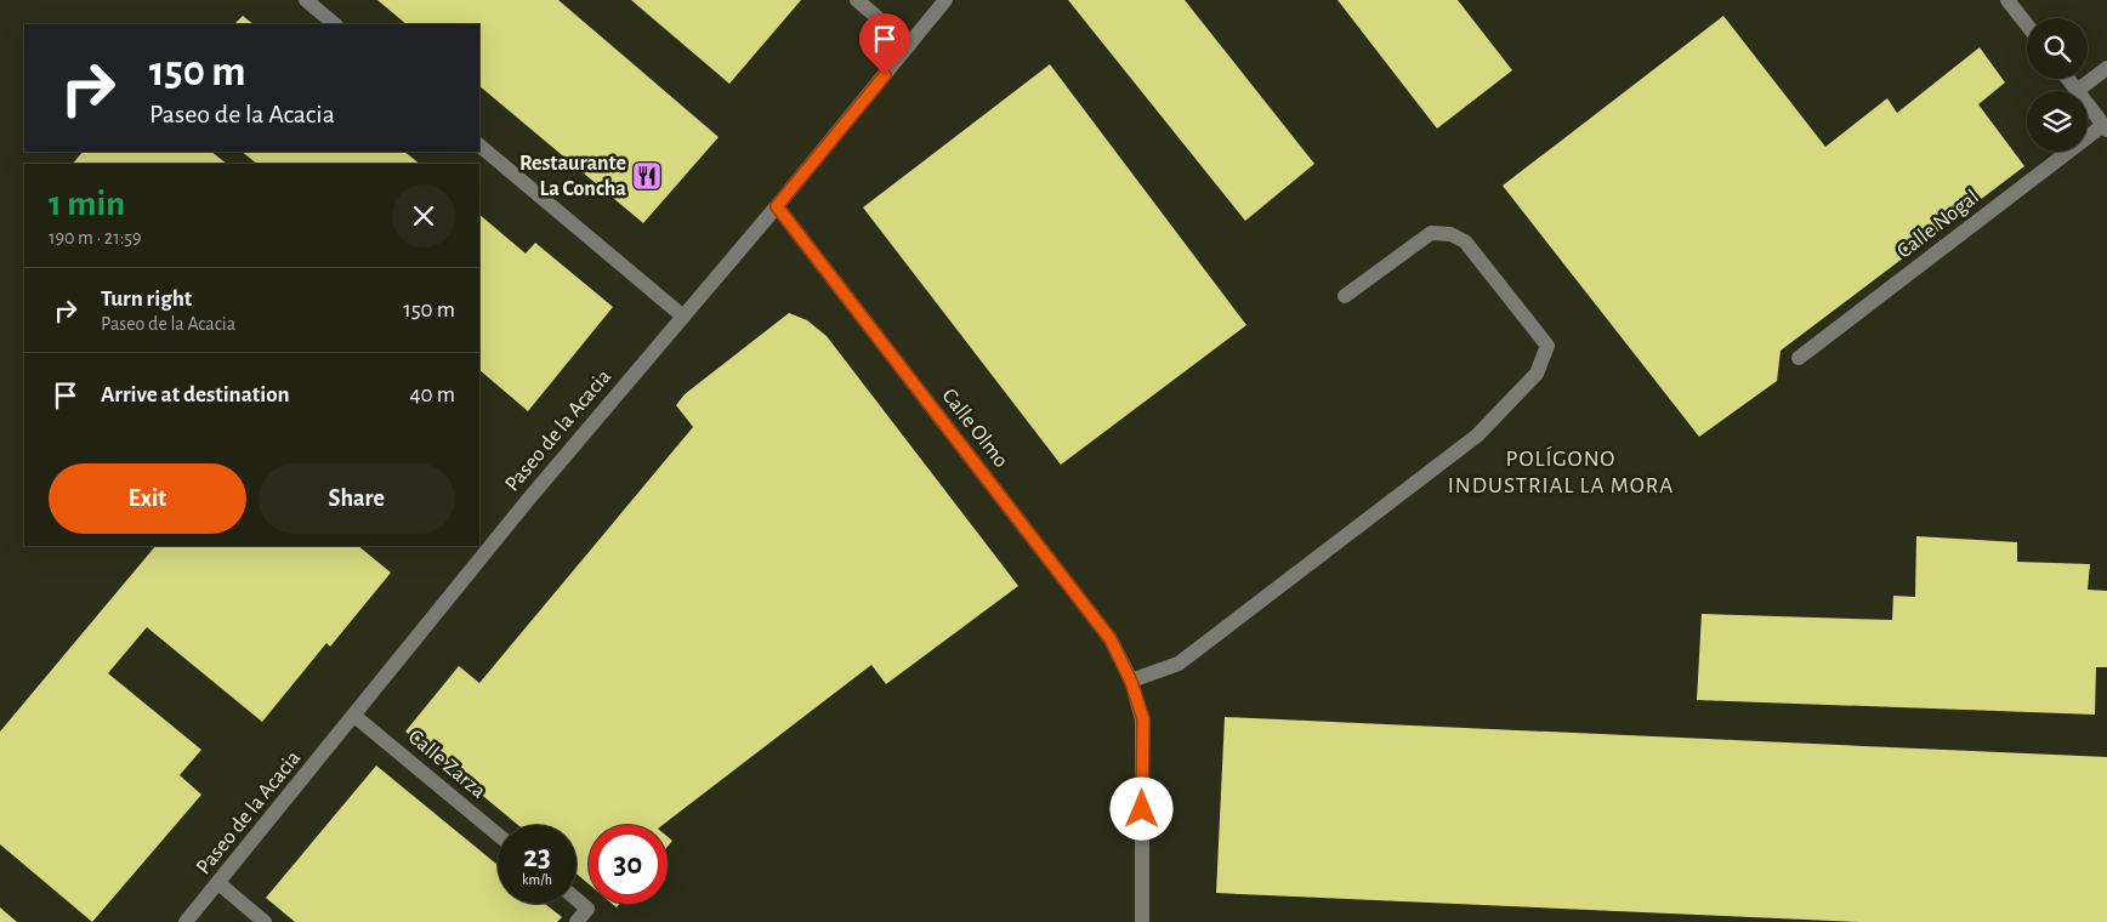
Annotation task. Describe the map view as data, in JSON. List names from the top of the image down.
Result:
{
  "streets": {
    "street": [
      "Calle Nogal",
      "Calle Olmo",
      "Paseo de la Acacia",
      "Calle Zarza"
    ]
  },
  "crossings": [
    ["Calle Olmo", "Paseo de la Acacia"],
    ["Paseo de la Acacia", "Calle Zarza"]
  ],
  "districts": ["POLÍGONO INDUSTRIAL LA MORA"],
  "places": {
    "restaurant": ["Restaurante La Concha"]
  },
  "page": {
    "turn": ["150 m", "Paseo de la Acacia"],
    "heading": ["1 min", "190 m · 21:59"],
    "list": [
      {
        "name": "Turn right",
        "note": "Paseo de la Acacia",
        "value": "150 m"
      },
      {
        "name": "Arrive at destination",
        "value": "40 m"
      }
    ],
    "buttons": ["Exit", "Share"],
    "speed": "23 km/h",
    "limit": "30"
  }
}
